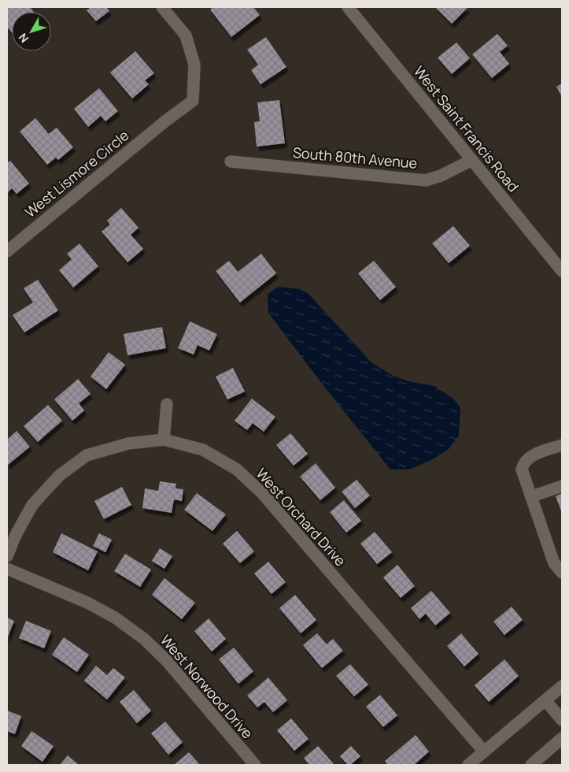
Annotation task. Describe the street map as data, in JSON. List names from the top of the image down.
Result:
{
  "streets": {
    "street": [
      "West Saint Francis Road",
      "South 80th Avenue",
      "West Lismore Circle",
      "West Orchard Drive",
      "West Norwood Drive"
    ]
  },
  "crossings": [
    ["West Saint Francis Road", "South 80th Avenue"]
  ],
  "north": "bottom left"
}
